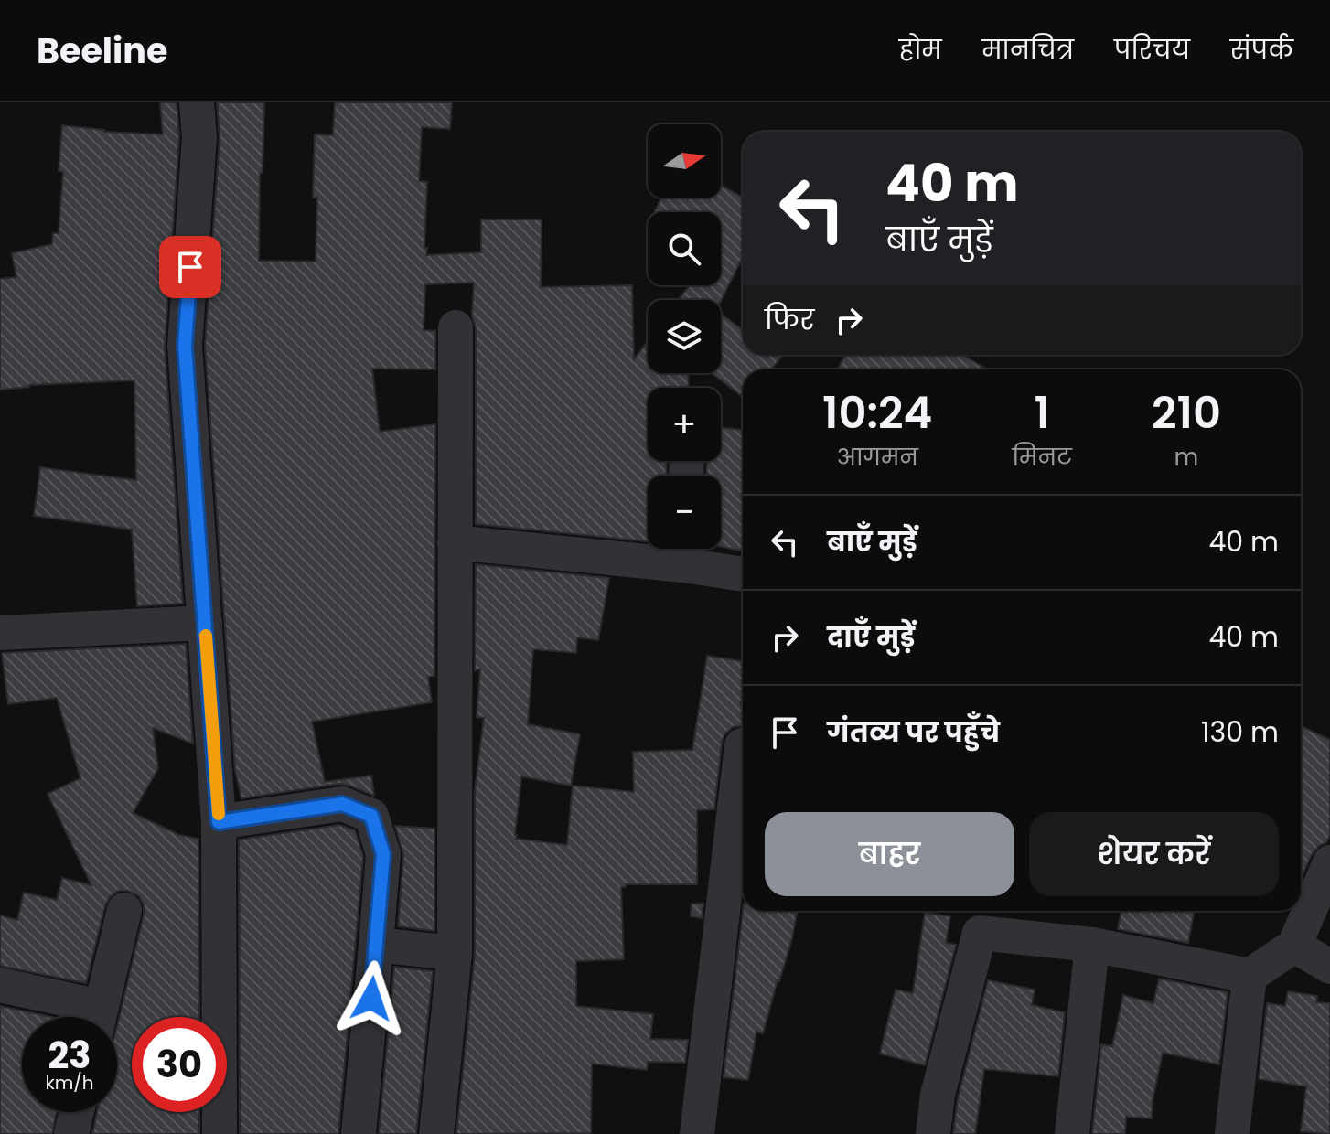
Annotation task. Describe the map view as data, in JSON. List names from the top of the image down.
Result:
{
  "north": "right",
  "page": {
    "header": "Beeline",
    "nav": [
      "होम",
      "मानचित्र",
      "परिचय",
      "संपर्क"
    ],
    "map_buttons": ["+", "−"],
    "turn": ["40 m", "बाएँ मुड़ें"],
    "then": "फिर",
    "eta": [
      "10:24",
      "आगमन",
      "1",
      "मिनट",
      "210",
      "m"
    ],
    "list": [
      {
        "name": "बाएँ मुड़ें",
        "value": "40 m"
      },
      {
        "name": "दाएँ मुड़ें",
        "value": "40 m"
      },
      {
        "name": "गंतव्य पर पहुँचे",
        "value": "130 m"
      }
    ],
    "buttons": ["बाहर", "शेयर करें"],
    "speed": "23 km/h",
    "limit": "30"
  }
}
